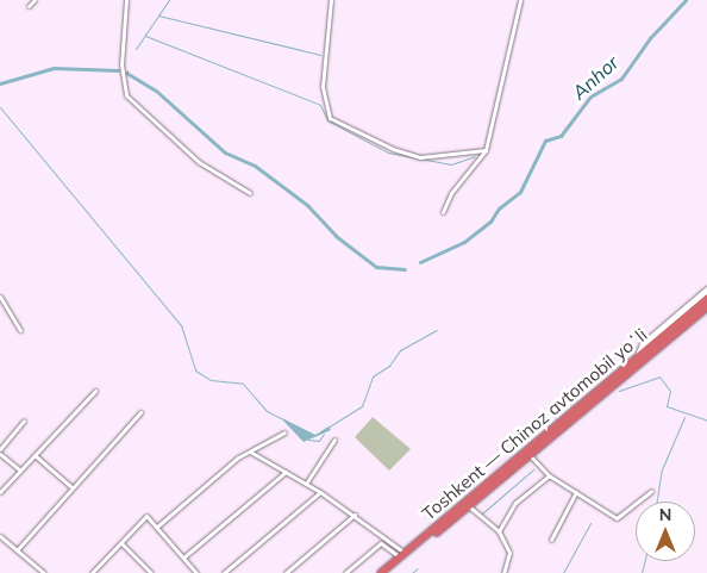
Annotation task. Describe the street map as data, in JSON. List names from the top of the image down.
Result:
{
  "streets": {
    "highway": ["Toshkent — Chinoz avtomobil yoʻli"]
  },
  "water": ["Anhor"],
  "north": "top"
}
